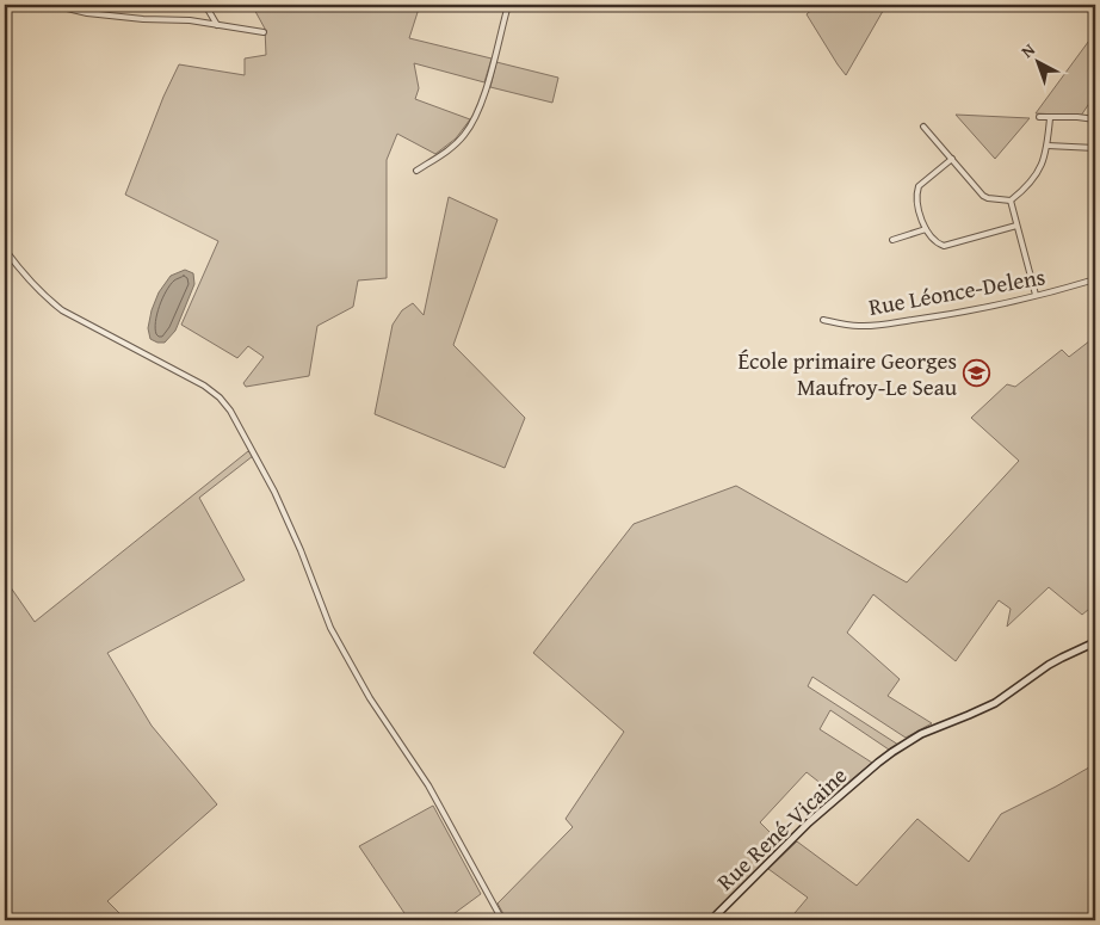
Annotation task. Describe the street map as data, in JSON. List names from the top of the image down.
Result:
{
  "streets": {
    "street": ["Rue Léonce-Delens", "Rue René-Vicaine"]
  },
  "places": {
    "school or university": ["École primaire Georges Maufroy-Le Seau"]
  },
  "north": "top left"
}
